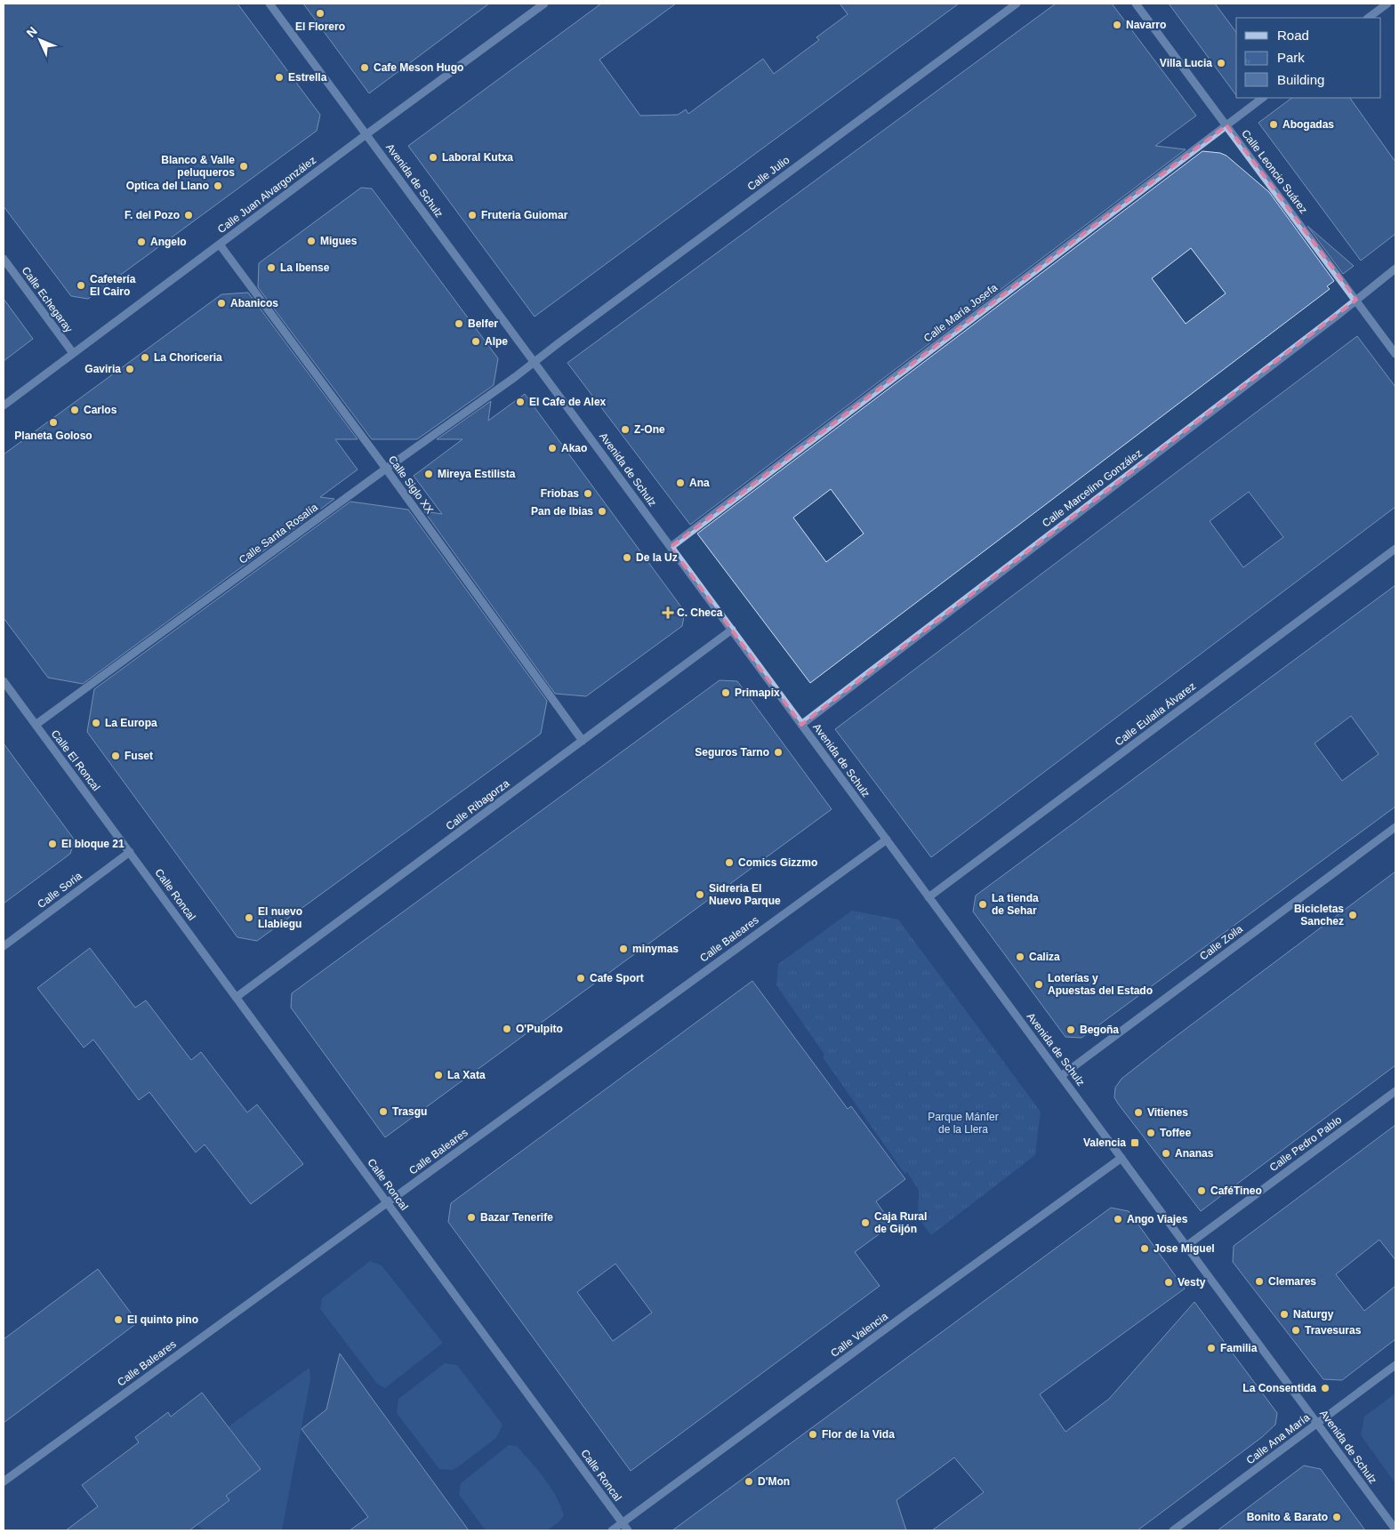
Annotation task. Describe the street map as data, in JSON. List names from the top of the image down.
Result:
{
  "streets": {
    "street": [
      "Calle Leoncio Suárez",
      "Calle Julio",
      "Avenida de Schulz",
      "Calle Juan Alvargonzález",
      "Calle Echegaray",
      "Calle María Josefa",
      "Calle Siglo XX",
      "Calle Marcelino González",
      "Calle Santa Rosalía",
      "Calle Eulalia Álvarez",
      "Calle El Roncal",
      "Calle Ribagorza",
      "Calle Soria",
      "Calle Roncal",
      "Calle Baleares",
      "Calle Zoila",
      "Calle Pedro Pablo",
      "Calle Valencia",
      "Calle Ana María"
    ]
  },
  "crossings": [
    ["Calle Leoncio Suárez", "Calle María Josefa"],
    ["Calle Leoncio Suárez", "Calle Marcelino González"],
    ["Calle Julio", "Avenida de Schulz"],
    ["Calle Julio", "Calle Santa Rosalía"],
    ["Avenida de Schulz", "Calle Juan Alvargonzález"],
    ["Avenida de Schulz", "Calle María Josefa"],
    ["Avenida de Schulz", "Calle Marcelino González"],
    ["Avenida de Schulz", "Calle Santa Rosalía"],
    ["Avenida de Schulz", "Calle Eulalia Álvarez"],
    ["Avenida de Schulz", "Calle Ribagorza"],
    ["Avenida de Schulz", "Calle Baleares"],
    ["Avenida de Schulz", "Calle Zoila"],
    ["Avenida de Schulz", "Calle Pedro Pablo"],
    ["Avenida de Schulz", "Calle Valencia"],
    ["Avenida de Schulz", "Calle Ana María"],
    ["Calle Juan Alvargonzález", "Calle Echegaray"],
    ["Calle Juan Alvargonzález", "Calle Siglo XX"],
    ["Calle Siglo XX", "Calle Santa Rosalía"],
    ["Calle Siglo XX", "Calle Ribagorza"],
    ["Calle Santa Rosalía", "Calle El Roncal"],
    ["Calle El Roncal", "Calle Soria"],
    ["Calle El Roncal", "Calle Roncal"],
    ["Calle Ribagorza", "Calle Roncal"],
    ["Calle Soria", "Calle Roncal"],
    ["Calle Roncal", "Calle Baleares"],
    ["Calle Roncal", "Calle Valencia"]
  ],
  "parks": ["Parque Mánfer de la Llera"],
  "places": {
    "other": [
      "El Florero",
      "Navarro",
      "Villa Lucia",
      "Cafe Meson Hugo",
      "Estrella",
      "Abogadas",
      "Laboral Kutxa",
      "Blanco & Valle peluqueros",
      "Optica del Llano",
      "F. del Pozo",
      "Fruteria Guiomar",
      "Migues",
      "Angelo",
      "La Ibense",
      "Cafetería El Cairo",
      "Abanicos",
      "Belfer",
      "Alpe",
      "La Choriceria",
      "Gaviria",
      "El Cafe de Alex",
      "Carlos",
      "Planeta Goloso",
      "Z-One",
      "Akao",
      "Mireya Estilista",
      "Ana",
      "Friobas",
      "Pan de Ibias",
      "De la Uz",
      "Primapix",
      "La Europa",
      "Seguros Tarno",
      "Fuset",
      "El bloque 21",
      "Comics Gizzmo",
      "Sidreria El Nuevo Parque",
      "La tienda de Sehar",
      "Bicicletas Sanchez",
      "El nuevo Llabiegu",
      "minymas",
      "Caliza",
      "Cafe Sport",
      "Loterías y Apuestas del Estado",
      "O'Pulpito",
      "Begoña",
      "La Xata",
      "Trasgu",
      "Vitienes",
      "Toffee",
      "Ananas",
      "CaféTineo",
      "Bazar Tenerife",
      "Ango Viajes",
      "Caja Rural de Gijón",
      "Jose Miguel",
      "Clemares",
      "Vesty",
      "Naturgy",
      "El quinto pino",
      "Travesuras",
      "Familia",
      "La Consentida",
      "Flor de la Vida",
      "D'Mon",
      "Bonito & Barato"
    ],
    "health": ["C. Checa"],
    "transit": ["Valencia"]
  },
  "legend": ["Road", "Park", "Building"],
  "north": "top left"
}
